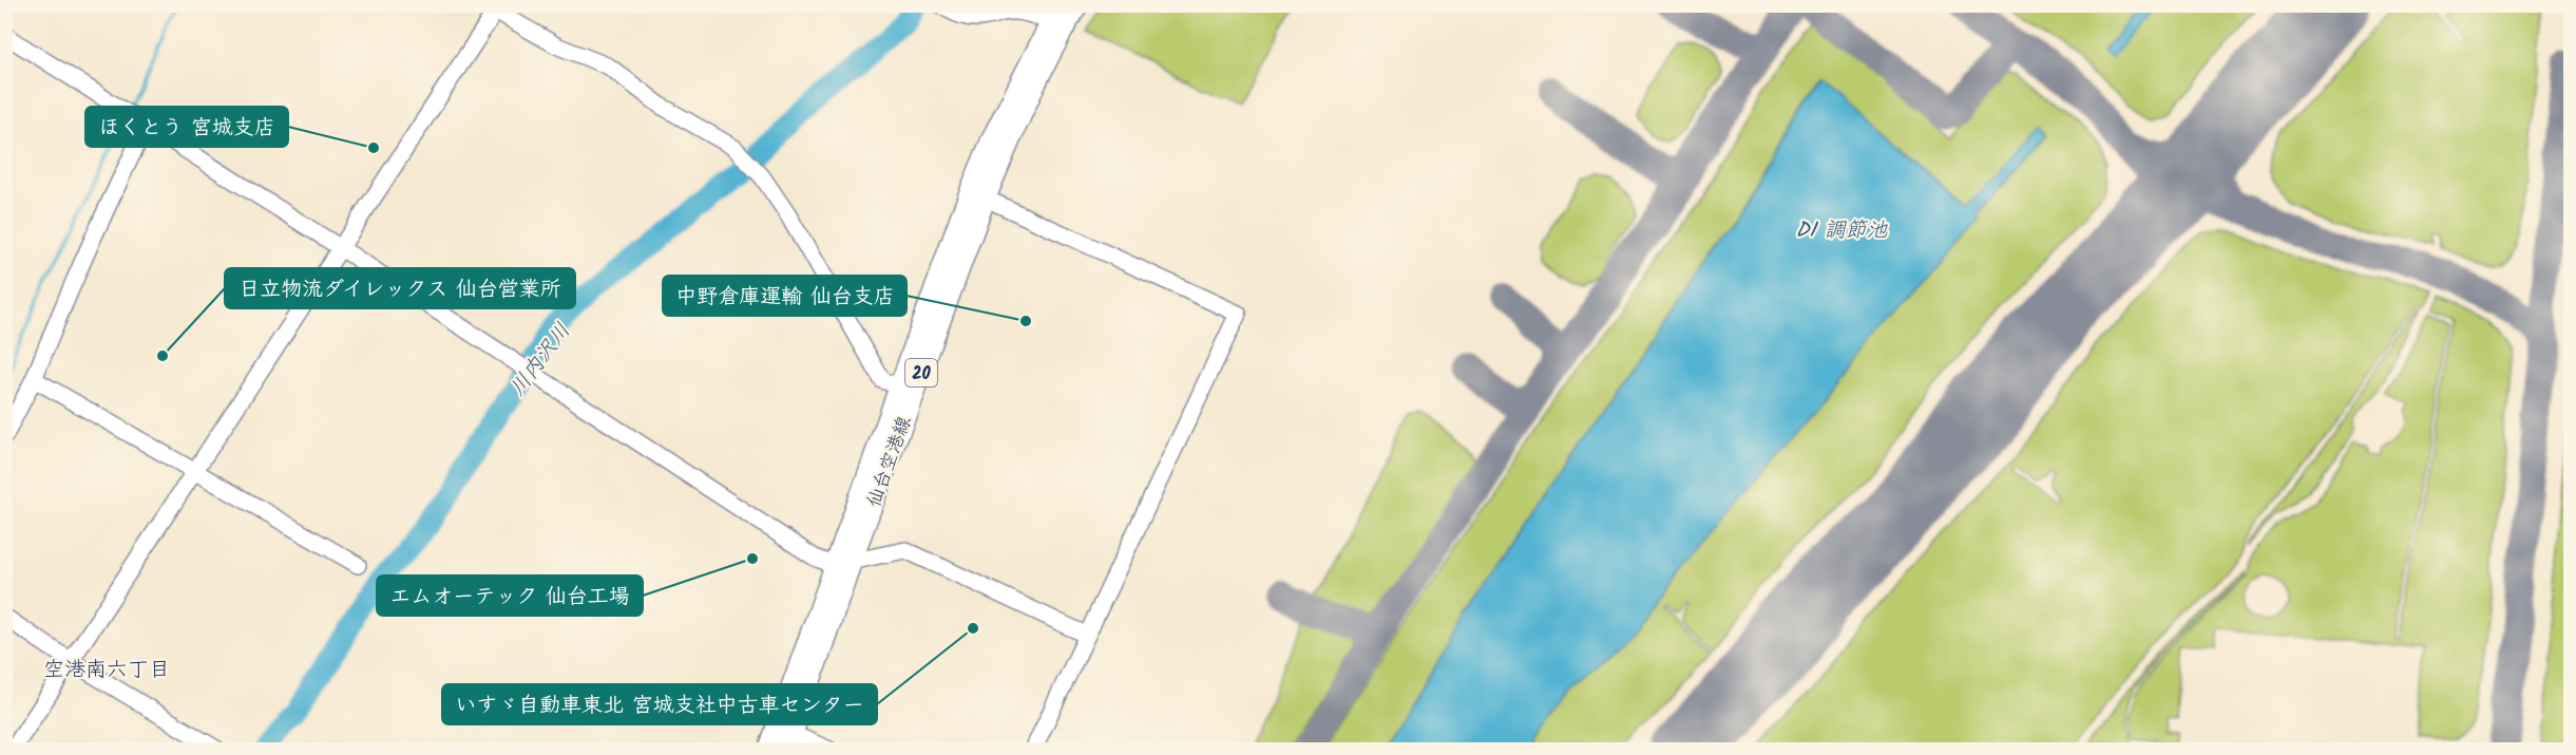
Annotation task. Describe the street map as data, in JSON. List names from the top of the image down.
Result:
{
  "streets": {
    "main road": ["20", "仙台空港線"]
  },
  "districts": ["空港南六丁目"],
  "water": ["D1 調節池", "川内沢川"],
  "places": [
    "ほくとう 宮城支店",
    "中野倉庫運輸 仙台支店",
    "日立物流ダイレックス 仙台営業所",
    "エムオーテック 仙台工場",
    "いすゞ自動車東北 宮城支社中古車センター"
  ]
}
